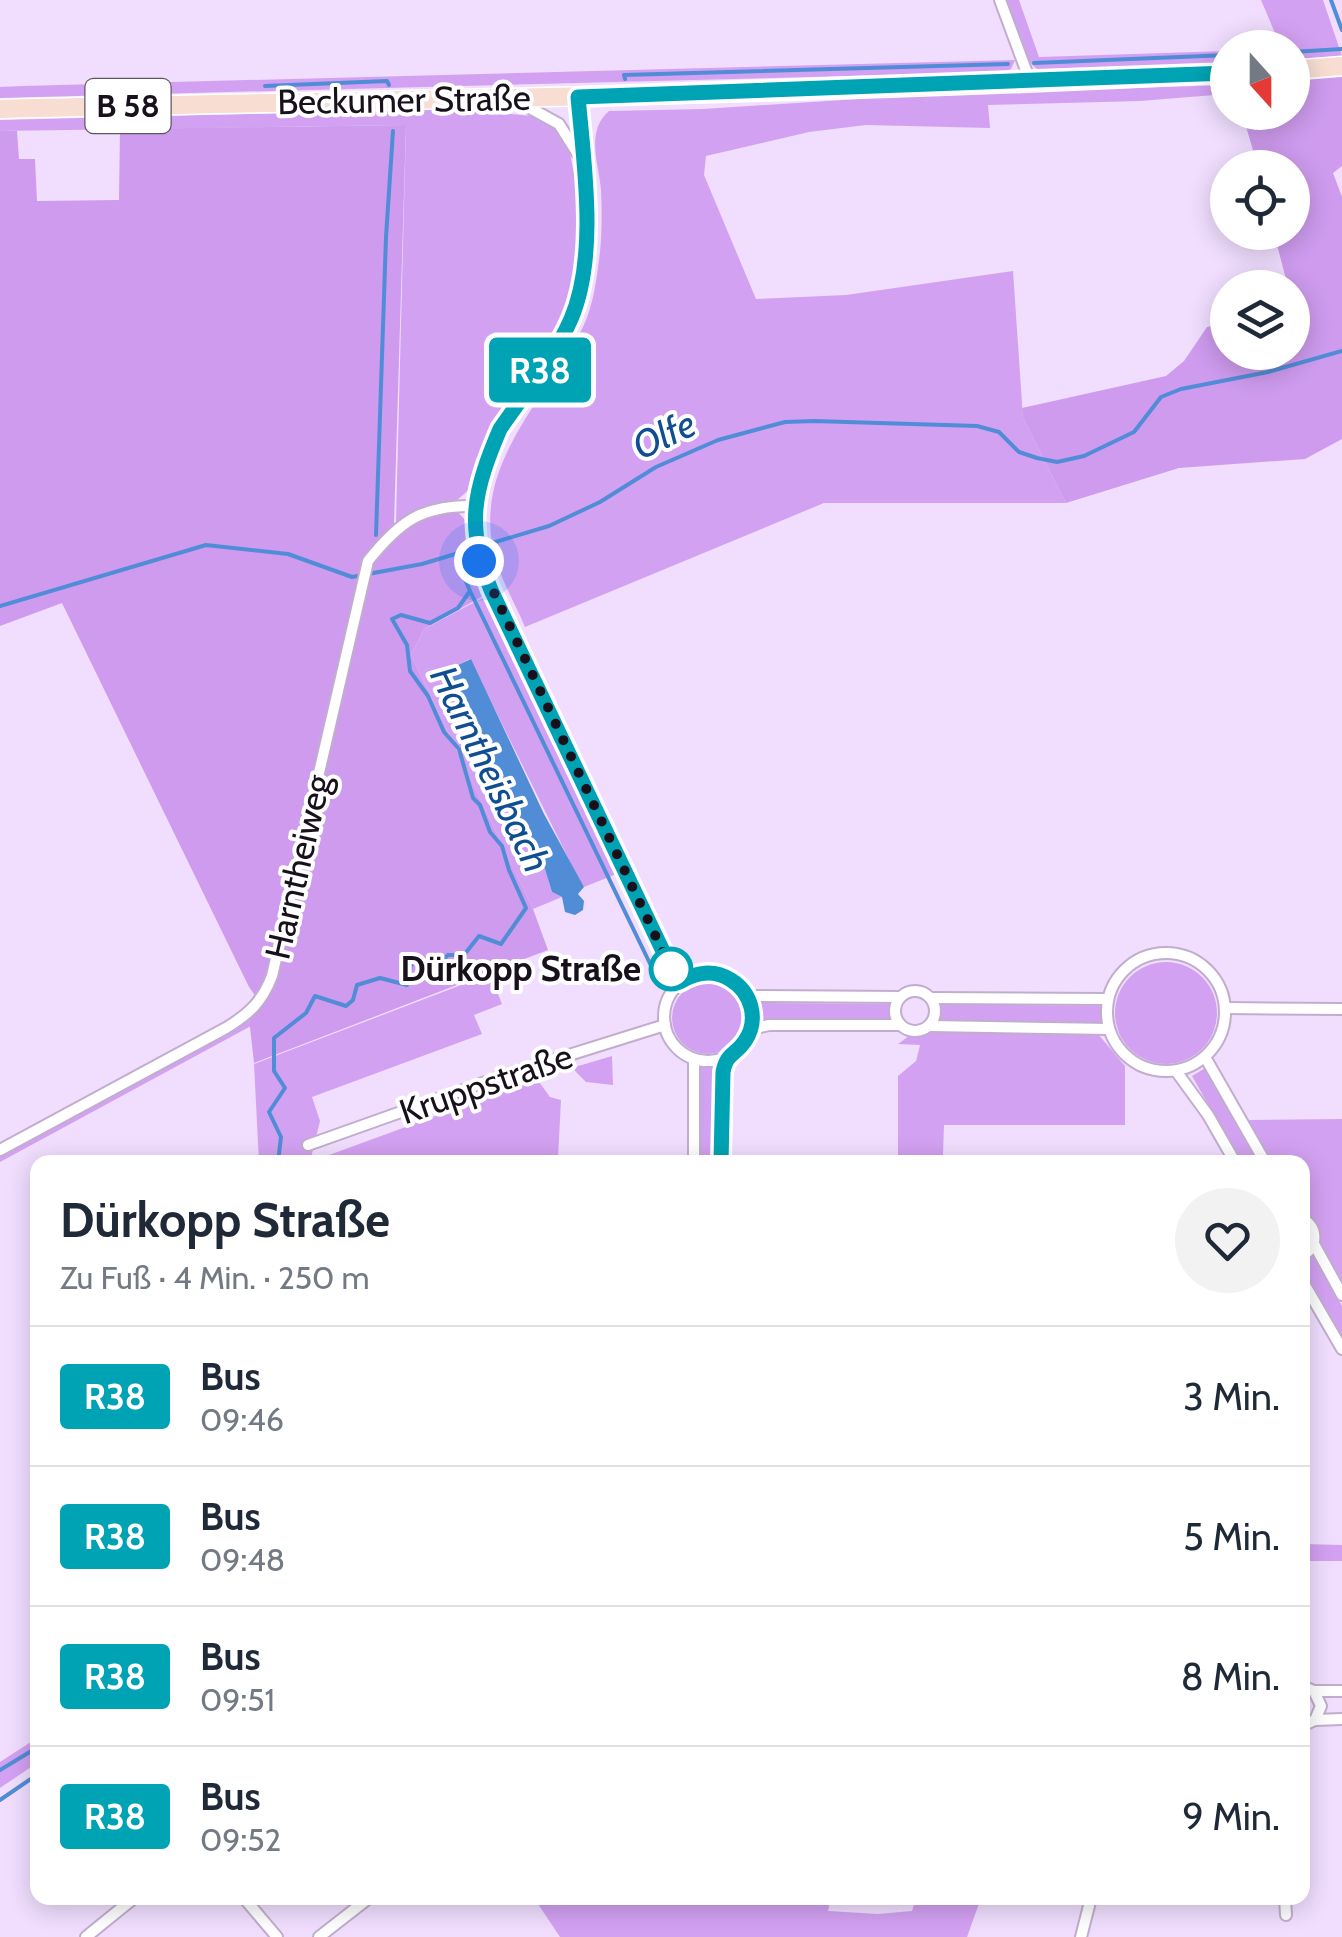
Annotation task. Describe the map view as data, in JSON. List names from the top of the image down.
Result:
{
  "streets": {
    "main road": ["Beckumer Straße", "B 58"],
    "street": ["Harntheiweg", "Kruppstraße"]
  },
  "water": ["Olfe", "Harntheisbach"],
  "places": ["Dürkopp Straße"],
  "lines": ["bus line R38"],
  "north": "bottom",
  "page": {
    "on_map": "R38",
    "heading": ["Dürkopp Straße", "Zu Fuß · 4 Min. · 250 m"],
    "list": [
      {
        "mark": "R38",
        "name": "Bus",
        "note": "09:46",
        "value": "3 Min."
      },
      {
        "mark": "R38",
        "name": "Bus",
        "note": "09:48",
        "value": "5 Min."
      },
      {
        "mark": "R38",
        "name": "Bus",
        "note": "09:51",
        "value": "8 Min."
      },
      {
        "mark": "R38",
        "name": "Bus",
        "note": "09:52",
        "value": "9 Min."
      }
    ]
  }
}
